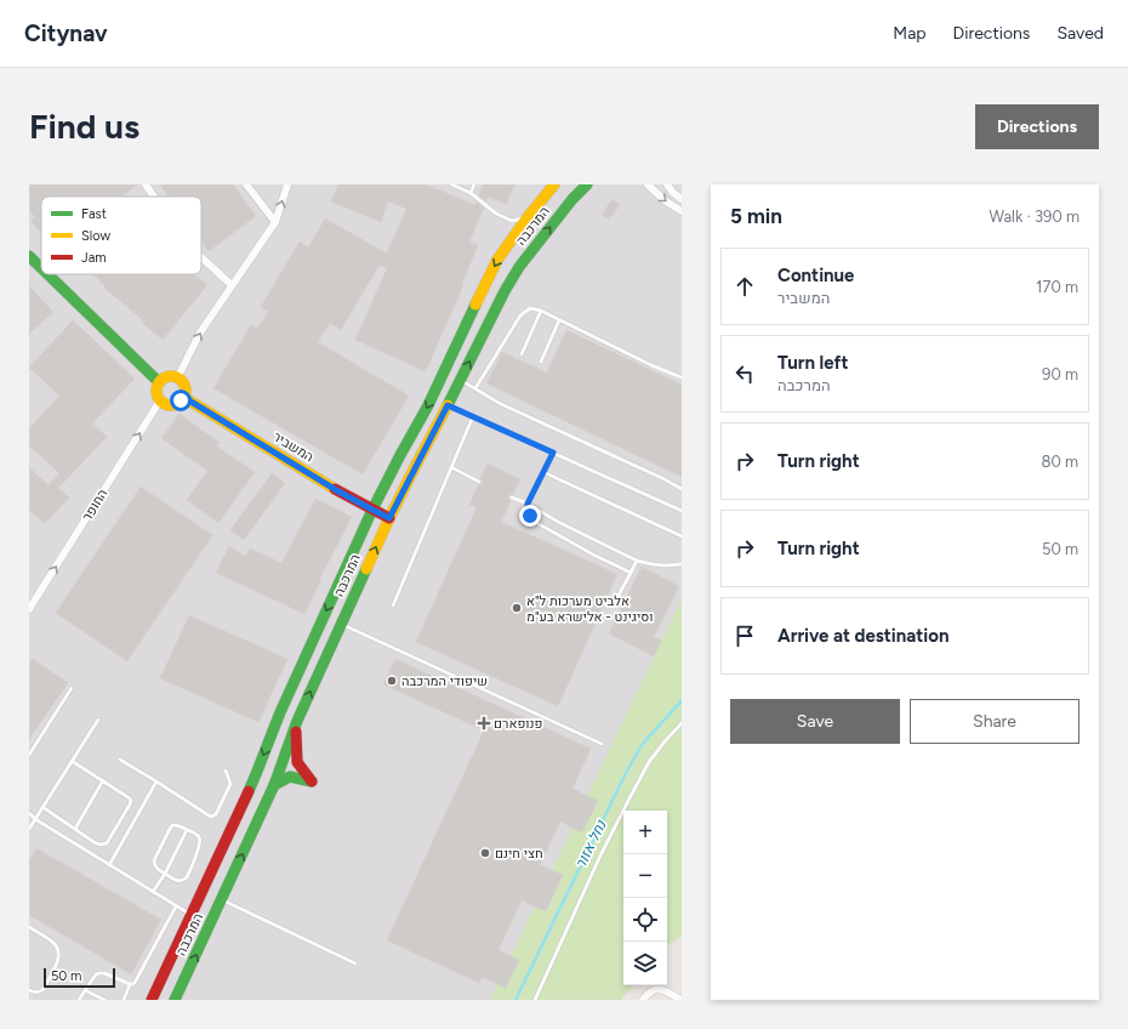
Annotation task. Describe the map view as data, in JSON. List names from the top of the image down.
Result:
{
  "streets": {
    "street": ["המרכבה", "המשביר", "החופר"]
  },
  "crossings": [
    ["המרכבה", "המשביר"],
    ["המשביר", "החופר"]
  ],
  "one_way": ["החופר"],
  "water": ["נחל אזור"],
  "places": {
    "other": ["אלביט מערכות ל\"א וסיגינט - אלישרא בע\"מ", "שיפודי המרכבה", "חצי חינם"],
    "health": ["פנופארם"]
  },
  "legend": ["Fast", "Slow", "Jam"],
  "scale_bar": "50 m",
  "page": {
    "header": "Citynav",
    "nav": ["Map", "Directions", "Saved"],
    "buttons": [
      "Directions",
      ["Save", "Share"]
    ],
    "title": "Find us",
    "heading": ["5 min", "Walk · 390 m"],
    "list": [
      ["Continue", "המשביר", "170 m"],
      ["Turn left", "המרכבה", "90 m"],
      ["Turn right", "80 m"],
      ["Turn right", "50 m"],
      "Arrive at destination"
    ],
    "map_buttons": ["+", "−"],
    "scale": "50 m"
  }
}
